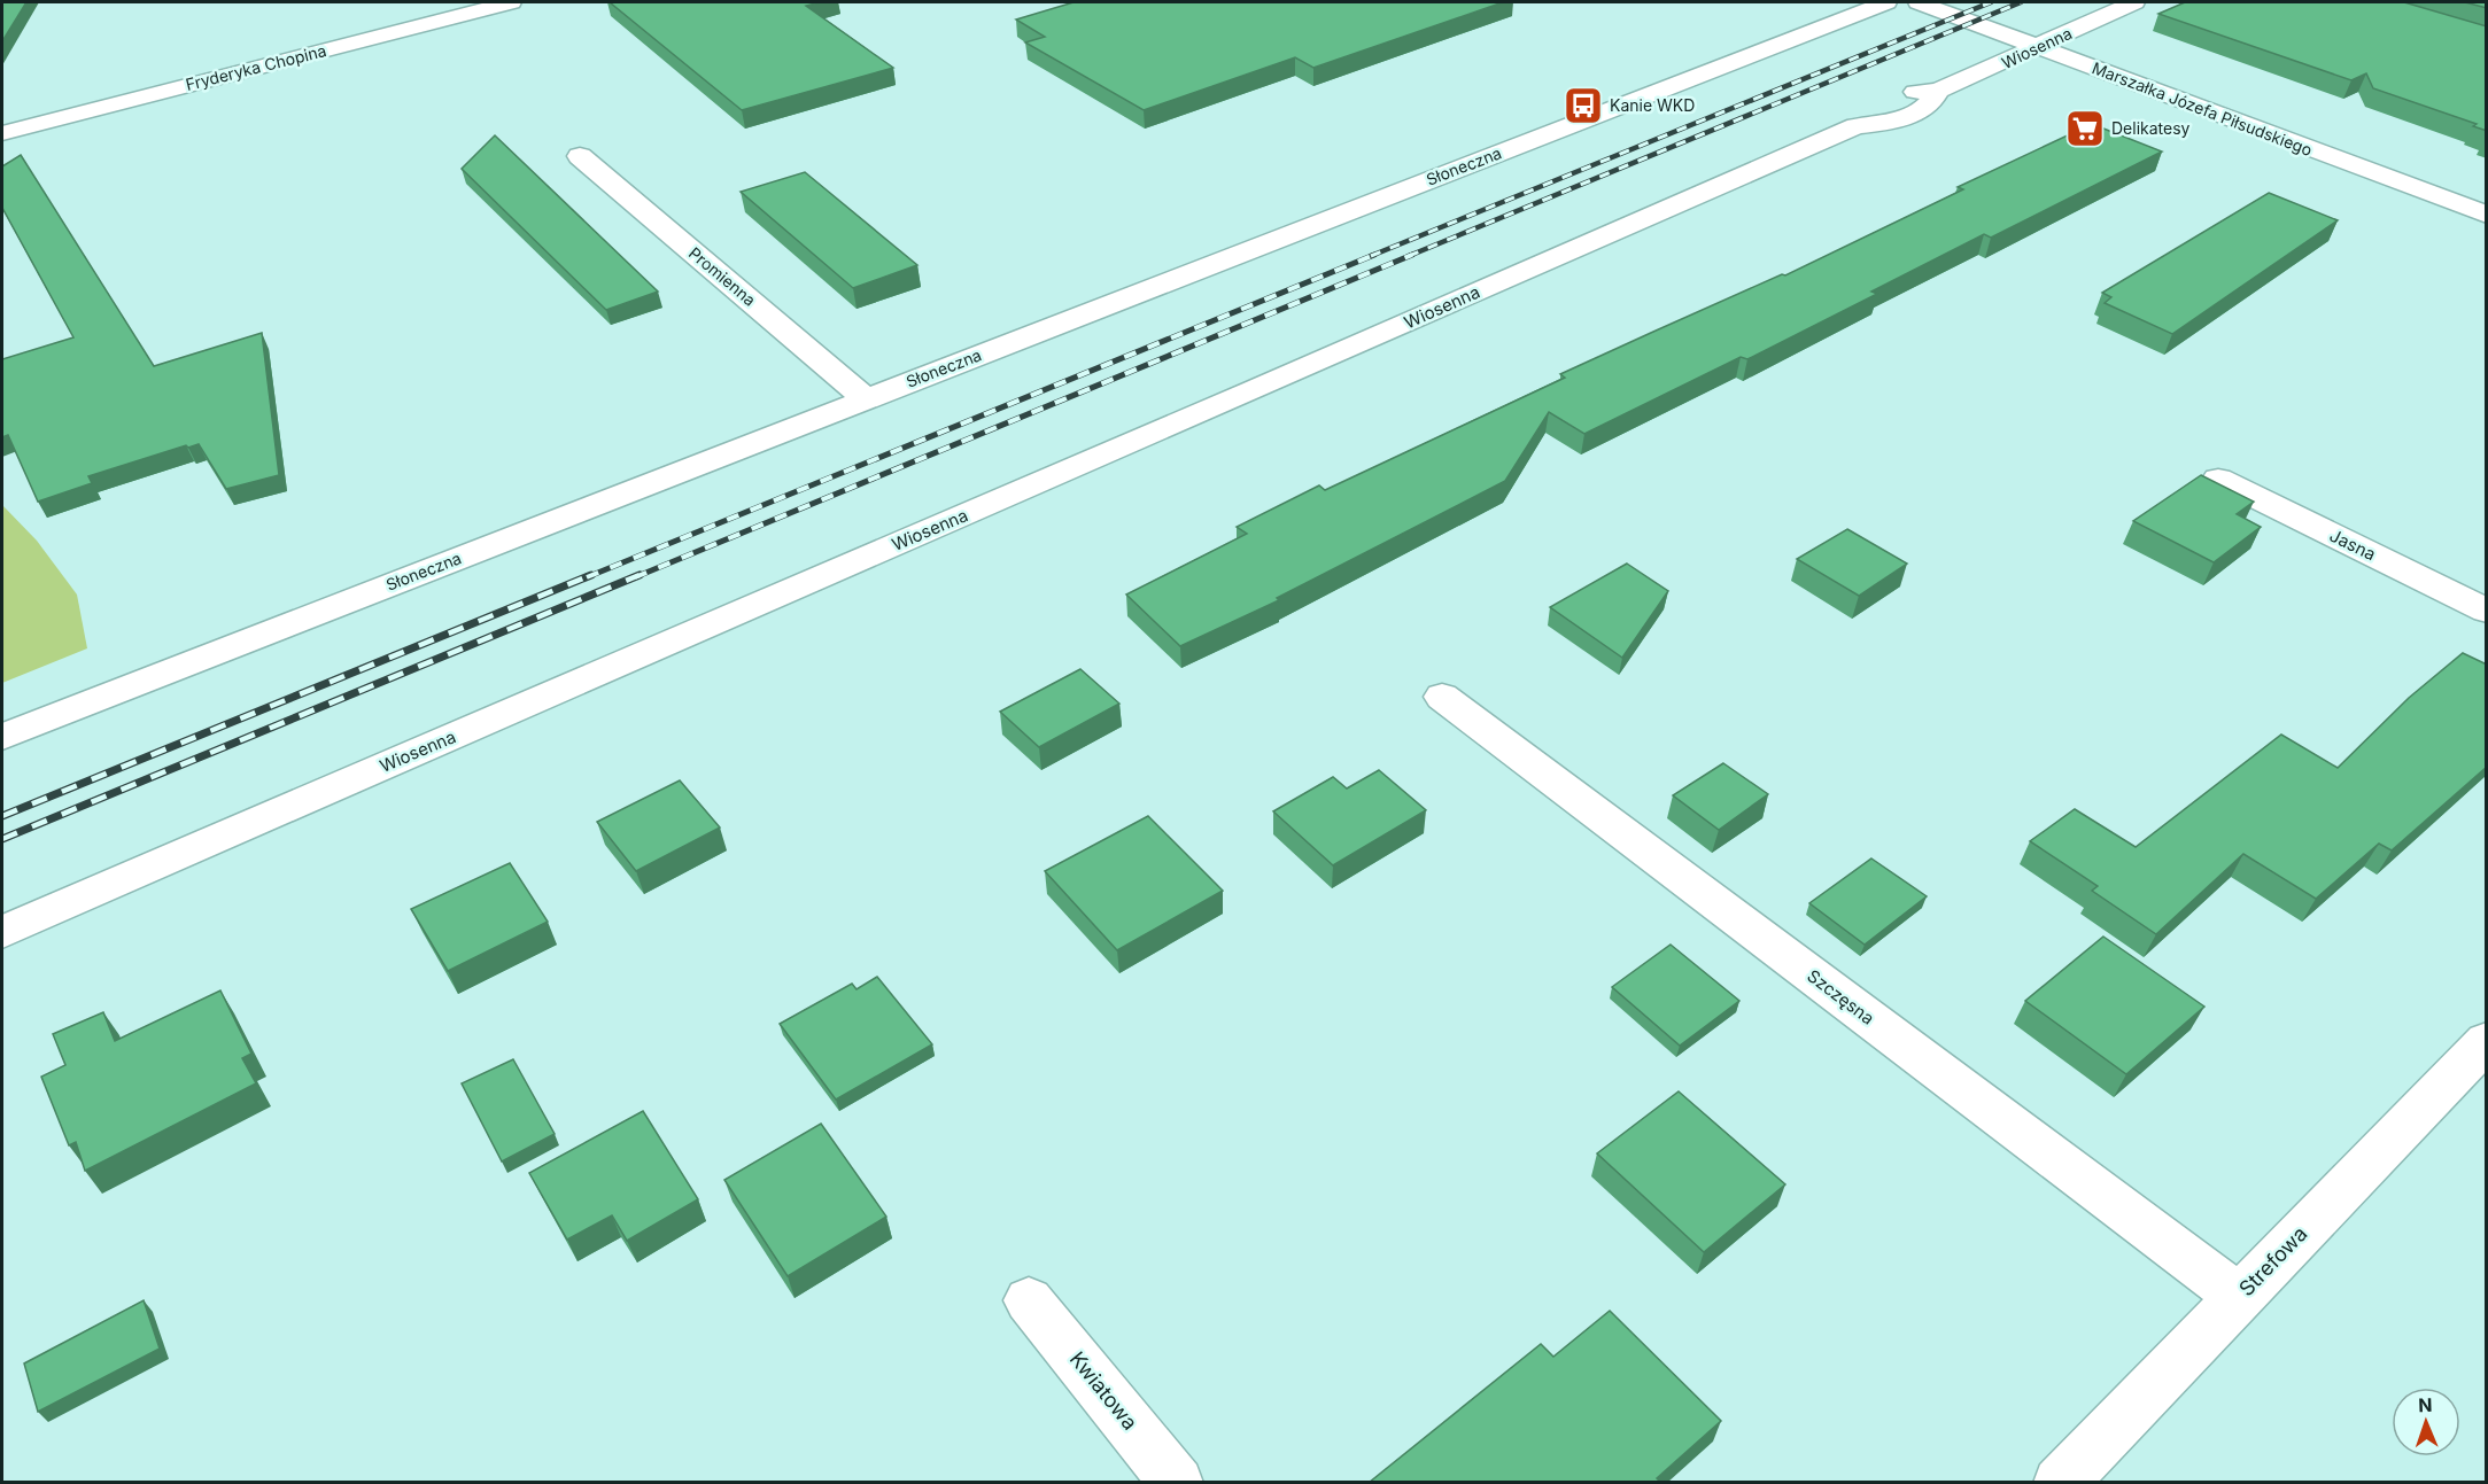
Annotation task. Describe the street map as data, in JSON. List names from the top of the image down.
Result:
{
  "streets": {
    "street": [
      "Wiosenna",
      "Fryderyka Chopina",
      "Marszałka Józefa Piłsudskiego",
      "Słoneczna",
      "Promienna",
      "Jasna",
      "Szczęsna",
      "Strefowa",
      "Kwiatowa"
    ]
  },
  "crossings": [
    ["Wiosenna", "Marszałka Józefa Piłsudskiego"],
    ["Słoneczna", "Promienna"],
    ["Szczęsna", "Strefowa"]
  ],
  "places": {
    "bus stop": ["Kanie WKD"],
    "supermarket": ["Delikatesy"]
  },
  "north": "top"
}
